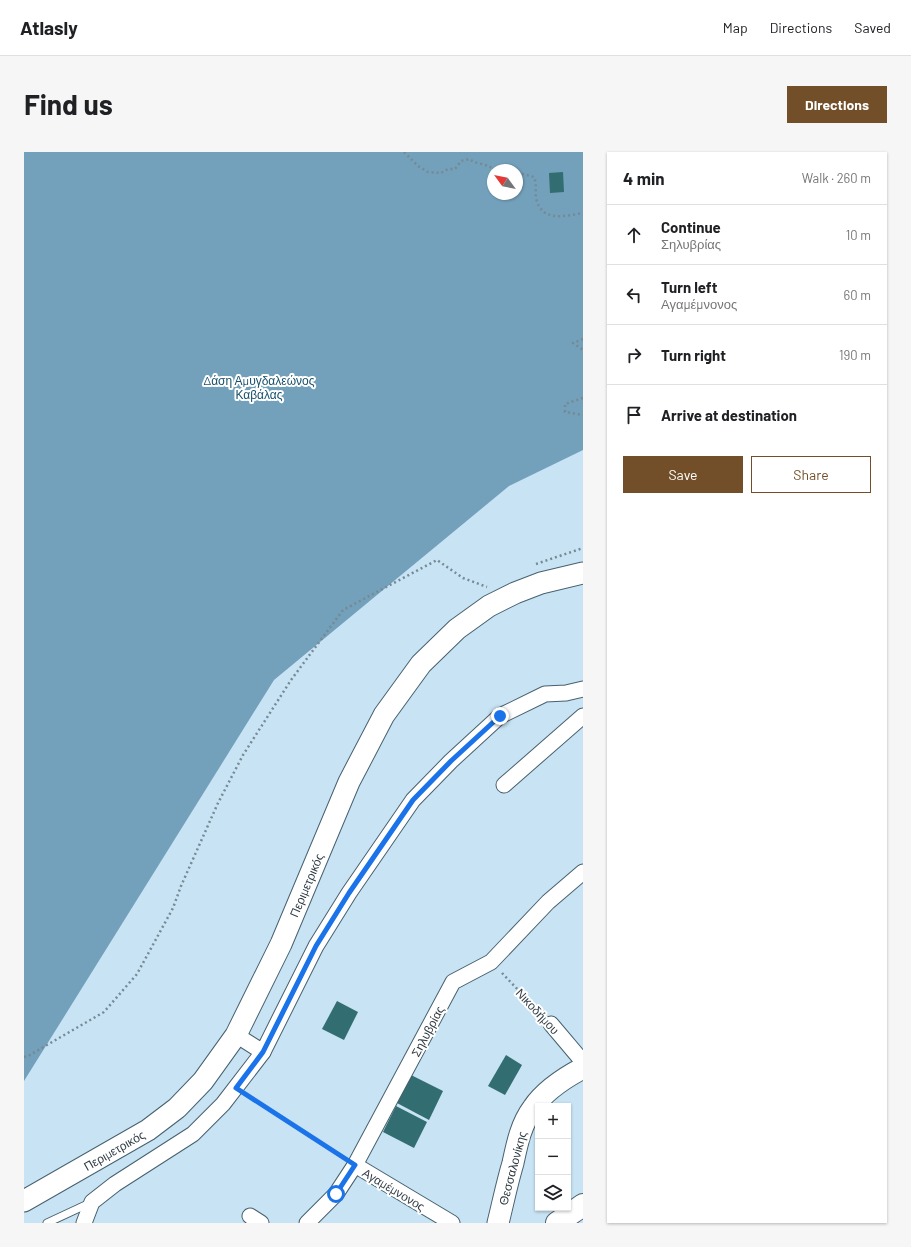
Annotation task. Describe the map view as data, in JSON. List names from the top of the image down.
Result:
{
  "streets": {
    "main road": ["Περιμετρικός", "Θεσσαλονίκης"],
    "street": ["Νικοδήμου", "Σηλυβρίας", "Αγαμέμνονος"]
  },
  "crossings": [
    ["Νικοδήμου", "Σηλυβρίας"],
    ["Σηλυβρίας", "Αγαμέμνονος"]
  ],
  "parks": ["Δάση Αμυγδαλεώνος Καβάλας"],
  "north": "top left",
  "page": {
    "header": "Atlasly",
    "nav": ["Map", "Directions", "Saved"],
    "buttons": [
      "Directions",
      ["Save", "Share"]
    ],
    "title": "Find us",
    "heading": ["4 min", "Walk · 260 m"],
    "list": [
      ["Continue", "Σηλυβρίας", "10 m"],
      ["Turn left", "Αγαμέμνονος", "60 m"],
      ["Turn right", "190 m"],
      "Arrive at destination"
    ],
    "map_buttons": ["+", "−"]
  }
}
